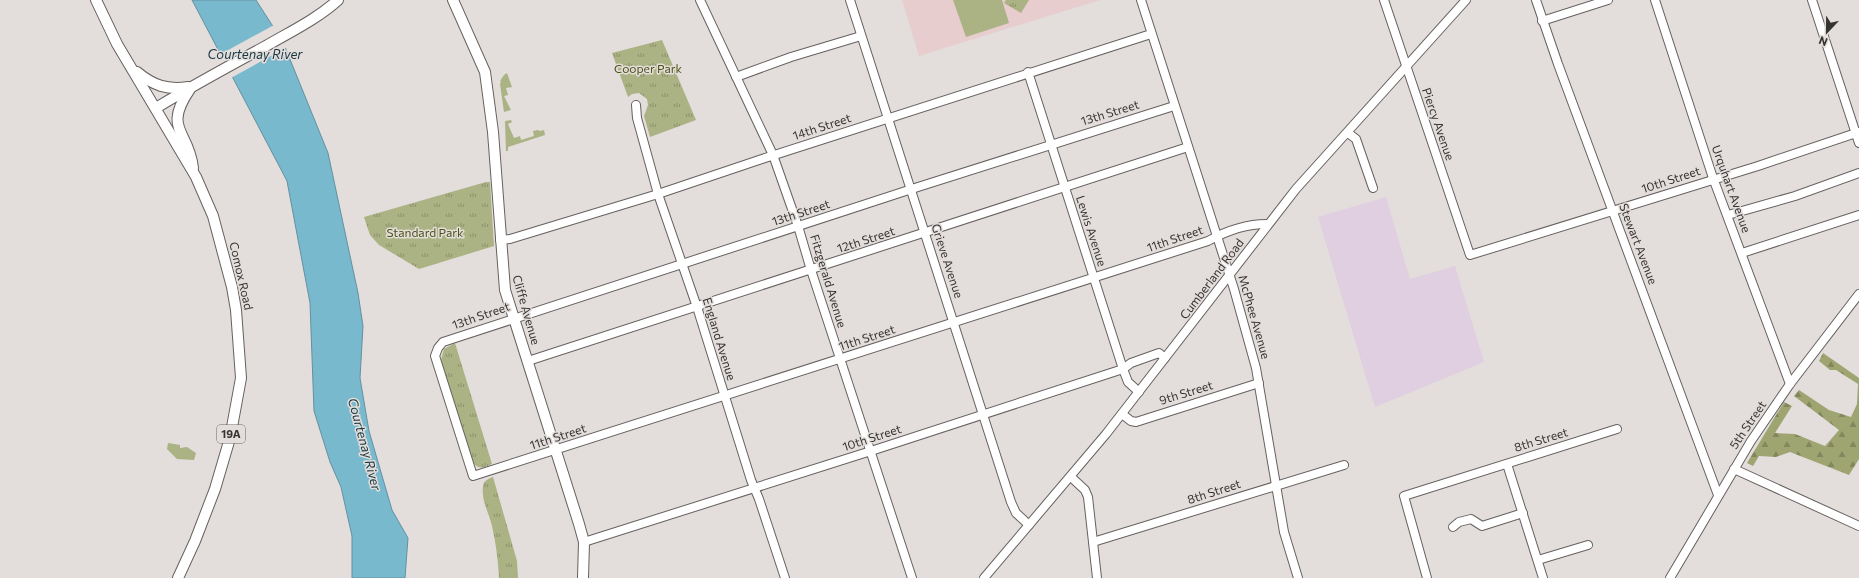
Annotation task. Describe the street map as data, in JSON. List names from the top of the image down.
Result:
{
  "streets": {
    "main road": ["Comox Road", "Cliffe Avenue", "19A"],
    "street": [
      "13th Street",
      "Piercy Avenue",
      "14th Street",
      "10th Street",
      "Urquhart Avenue",
      "Lewis Avenue",
      "11th Street",
      "12th Street",
      "Stewart Avenue",
      "Grieve Avenue",
      "Cumberland Road",
      "Fitzgerald Avenue",
      "McPhee Avenue",
      "England Avenue",
      "9th Street",
      "5th Street",
      "8th Street"
    ]
  },
  "crossings": [
    ["13th Street", "Lewis Avenue"],
    ["13th Street", "11th Street"],
    ["13th Street", "Grieve Avenue"],
    ["13th Street", "Fitzgerald Avenue"],
    ["13th Street", "Cliffe Avenue"],
    ["13th Street", "McPhee Avenue"],
    ["13th Street", "England Avenue"],
    ["Piercy Avenue", "10th Street"],
    ["Piercy Avenue", "Cumberland Road"],
    ["14th Street", "Lewis Avenue"],
    ["14th Street", "Grieve Avenue"],
    ["14th Street", "Fitzgerald Avenue"],
    ["14th Street", "Cliffe Avenue"],
    ["14th Street", "McPhee Avenue"],
    ["14th Street", "England Avenue"],
    ["10th Street", "Urquhart Avenue"],
    ["10th Street", "Lewis Avenue"],
    ["10th Street", "Stewart Avenue"],
    ["10th Street", "Grieve Avenue"],
    ["10th Street", "Cumberland Road"],
    ["10th Street", "Fitzgerald Avenue"],
    ["10th Street", "Cliffe Avenue"],
    ["10th Street", "England Avenue"],
    ["Urquhart Avenue", "5th Street"],
    ["Lewis Avenue", "11th Street"],
    ["Lewis Avenue", "12th Street"],
    ["Lewis Avenue", "Cumberland Road"],
    ["11th Street", "Grieve Avenue"],
    ["11th Street", "Cumberland Road"],
    ["11th Street", "Fitzgerald Avenue"],
    ["11th Street", "Cliffe Avenue"],
    ["11th Street", "McPhee Avenue"],
    ["11th Street", "England Avenue"],
    ["12th Street", "Grieve Avenue"],
    ["12th Street", "Fitzgerald Avenue"],
    ["12th Street", "Cliffe Avenue"],
    ["12th Street", "McPhee Avenue"],
    ["12th Street", "England Avenue"],
    ["Stewart Avenue", "5th Street"],
    ["Grieve Avenue", "Cumberland Road"],
    ["Cumberland Road", "McPhee Avenue"],
    ["Cumberland Road", "9th Street"],
    ["McPhee Avenue", "9th Street"],
    ["McPhee Avenue", "8th Street"]
  ],
  "water": ["Courtenay River"],
  "parks": ["Cooper Park", "Standard Park"],
  "north": "bottom"
}
